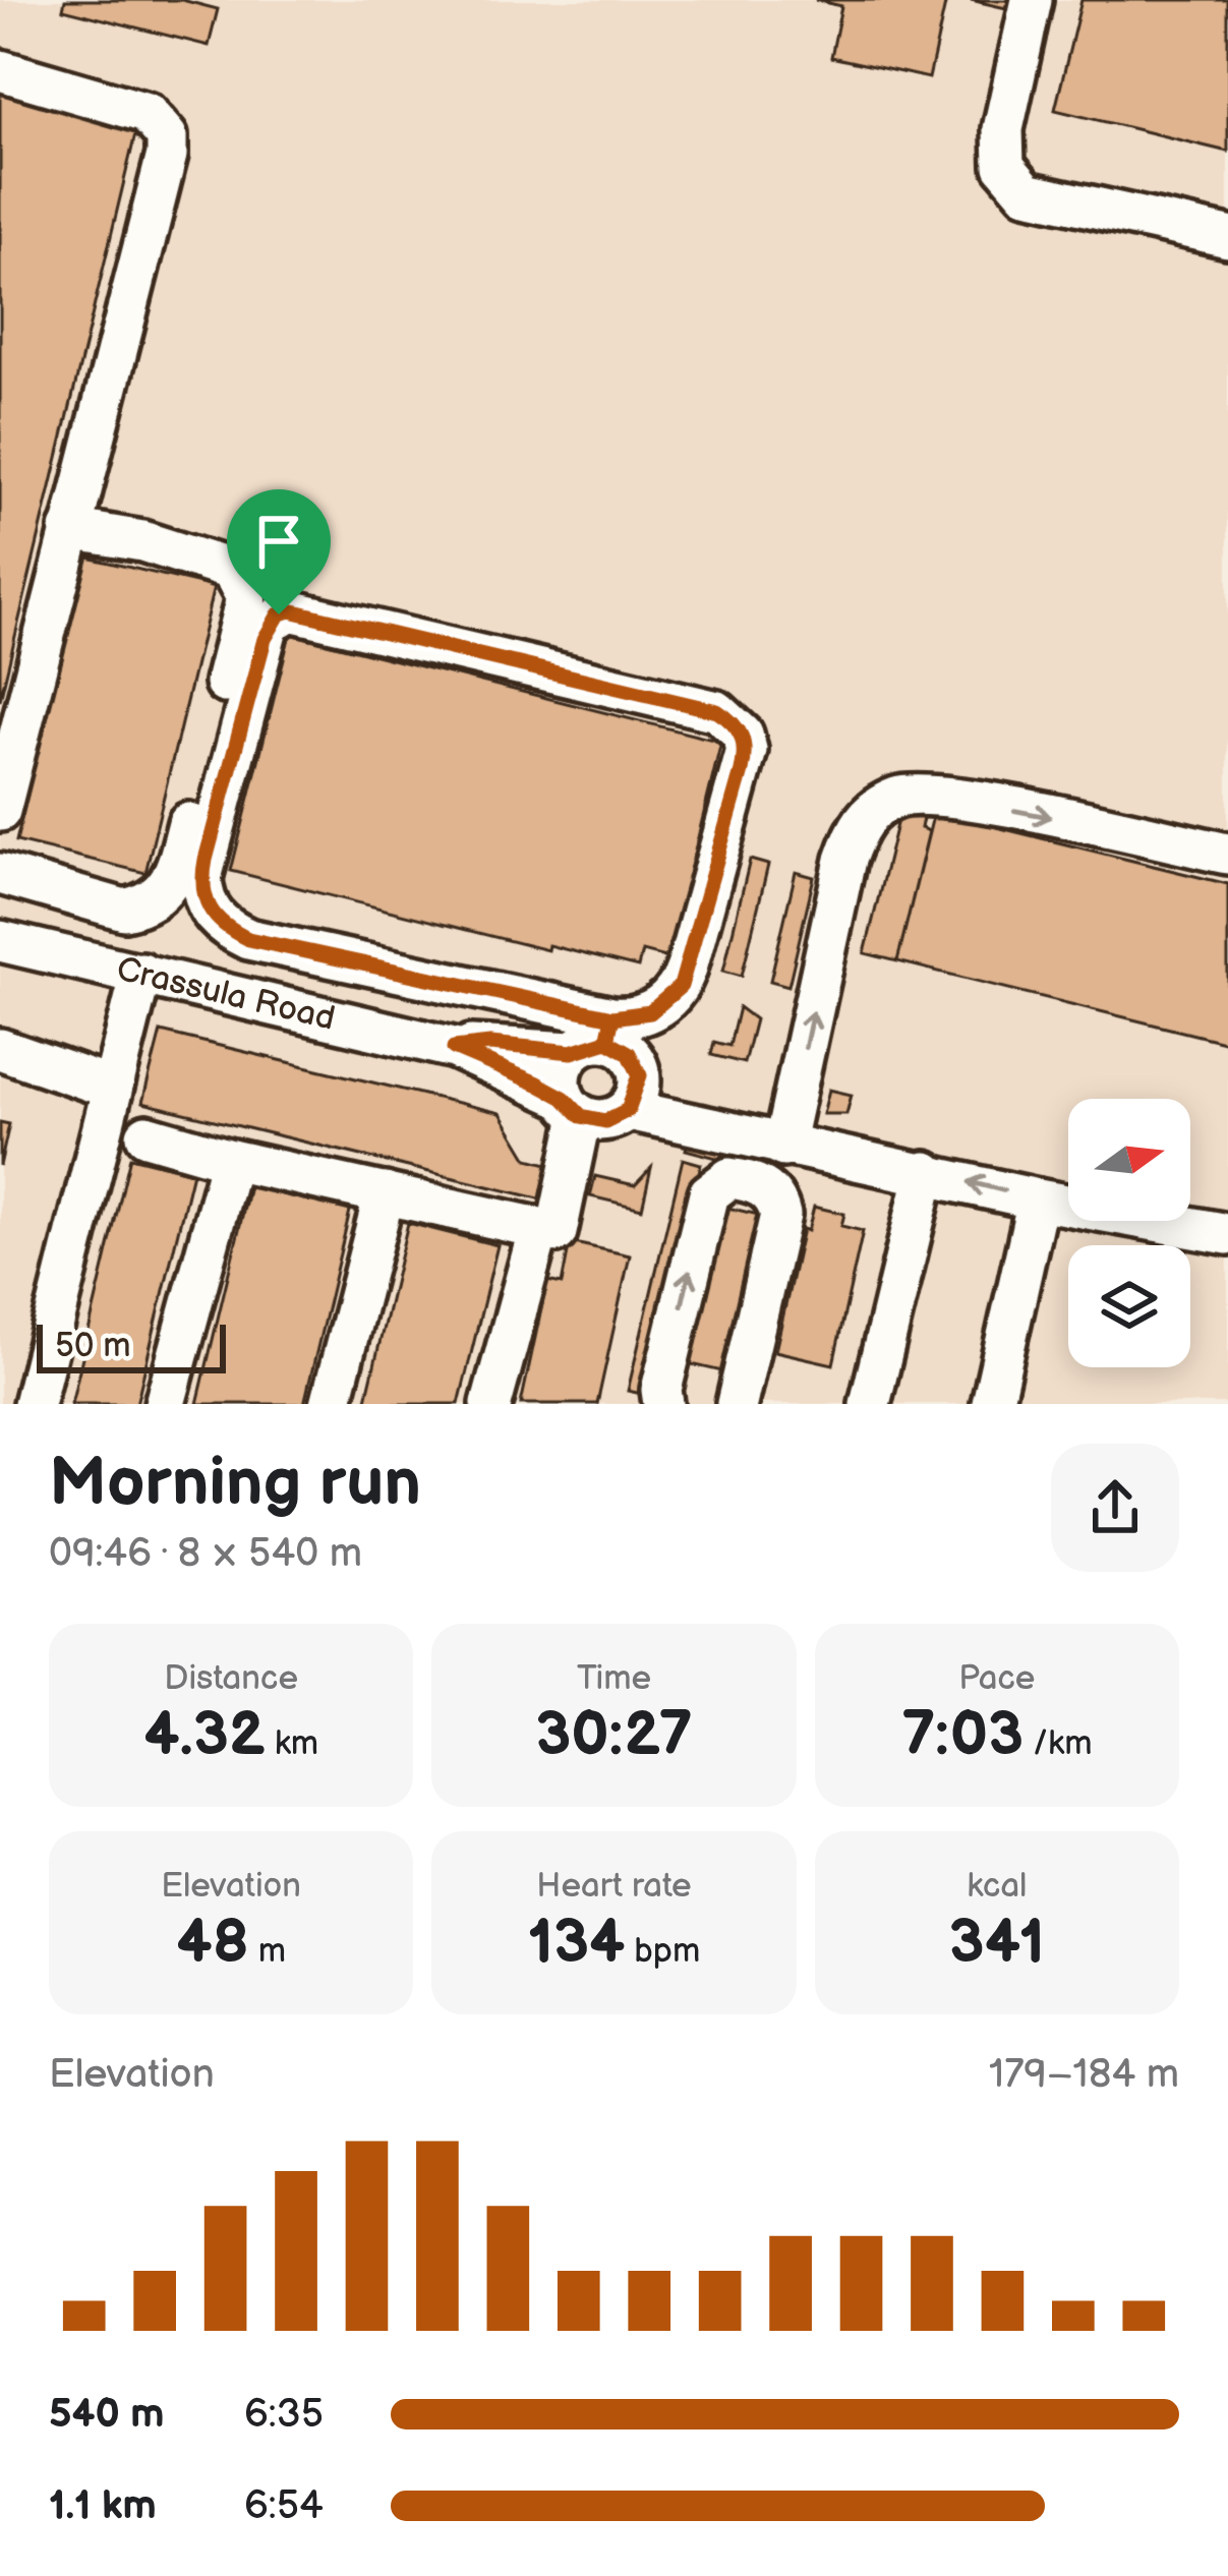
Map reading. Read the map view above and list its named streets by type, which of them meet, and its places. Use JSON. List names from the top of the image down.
{
  "streets": {
    "lane": ["Crassula Road"]
  },
  "scale_bar": "50 m",
  "north": "right",
  "page": {
    "scale": "50 m",
    "heading": ["Morning run", "09:46 · 8 × 540 m"],
    "stats": [
      ["Distance", "4.32 km"],
      ["Time", "30:27"],
      ["Pace", "7:03 /km"],
      ["Elevation", "48 m"],
      ["Heart rate", "134 bpm"],
      ["kcal", "341"]
    ],
    "chart": ["Elevation", "179–184 m"],
    "list": [
      {
        "name": "540 m",
        "note": "6:35"
      },
      {
        "name": "1.1 km",
        "note": "6:54"
      }
    ]
  }
}
